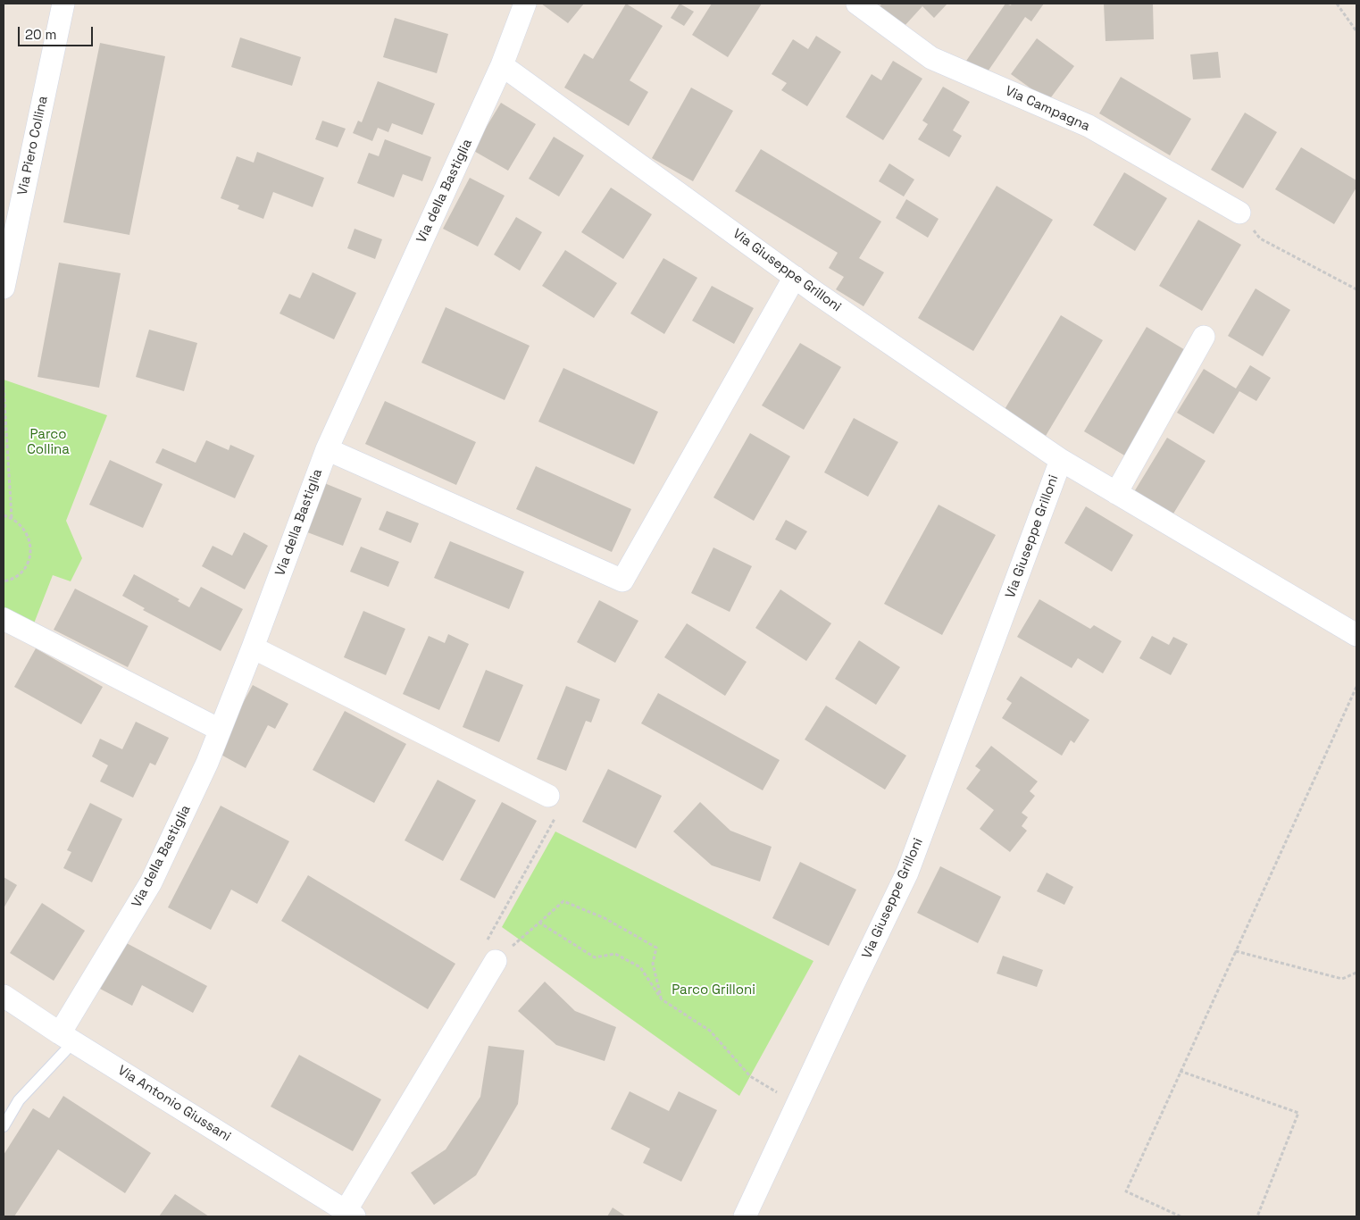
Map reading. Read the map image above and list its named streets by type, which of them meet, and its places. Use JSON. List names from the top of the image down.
{
  "streets": {
    "street": [
      "Via Campagna",
      "Via Piero Collina",
      "Via della Bastiglia",
      "Via Giuseppe Grilloni",
      "Via Antonio Giussani"
    ]
  },
  "crossings": [
    ["Via della Bastiglia", "Via Giuseppe Grilloni"],
    ["Via della Bastiglia", "Via Antonio Giussani"]
  ],
  "parks": ["Parco Collina", "Parco Grilloni"],
  "scale_bar": "20 m"
}
